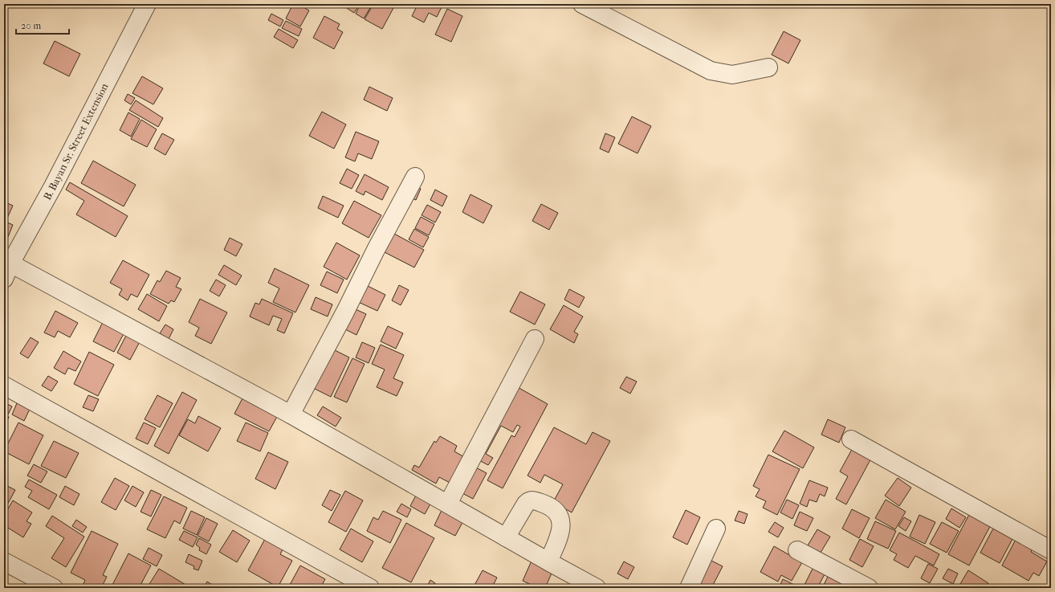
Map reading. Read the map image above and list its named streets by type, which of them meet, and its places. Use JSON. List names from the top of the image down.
{
  "streets": {
    "street": ["B. Bayan Sr. Street Extension"]
  },
  "scale_bar": "20 m"
}
